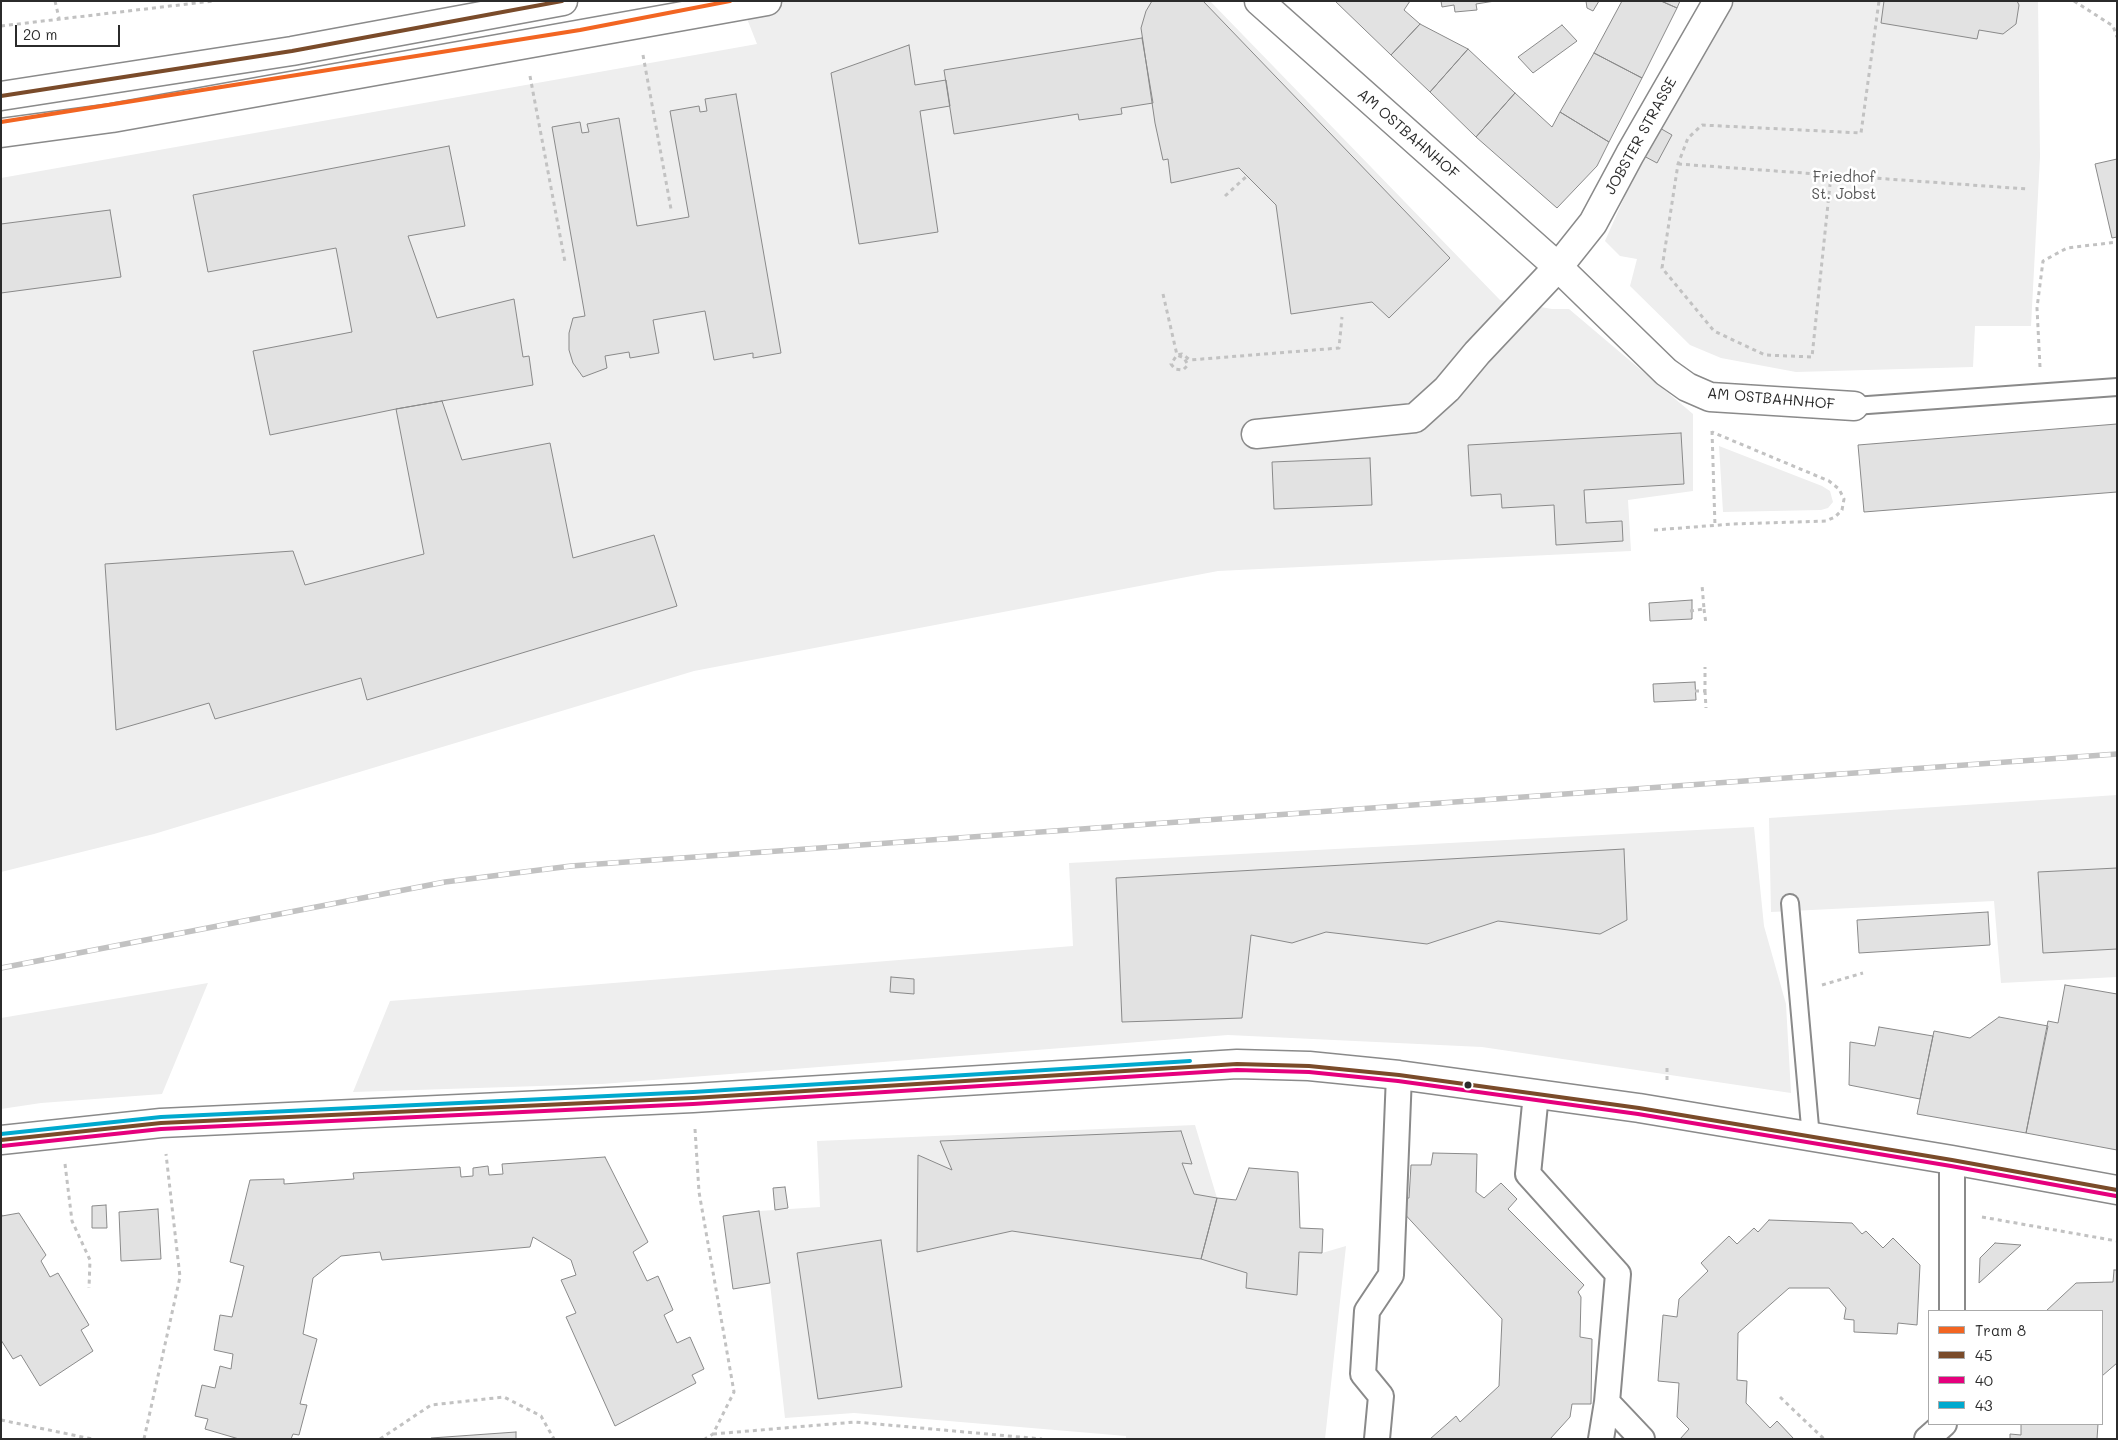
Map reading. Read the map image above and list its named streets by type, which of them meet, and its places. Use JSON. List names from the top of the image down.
{
  "streets": {
    "street": ["AM OSTBAHNHOF", "JOBSTER STRASSE"]
  },
  "crossings": [
    ["AM OSTBAHNHOF", "JOBSTER STRASSE"]
  ],
  "parks": ["Friedhof St. Jobst"],
  "lines": [
    "tram line 8",
    "transit line 45",
    "transit line 43",
    "transit line 40"
  ],
  "legend": [
    "Tram 8",
    "45",
    "40",
    "43"
  ],
  "scale_bar": "20 m"
}
